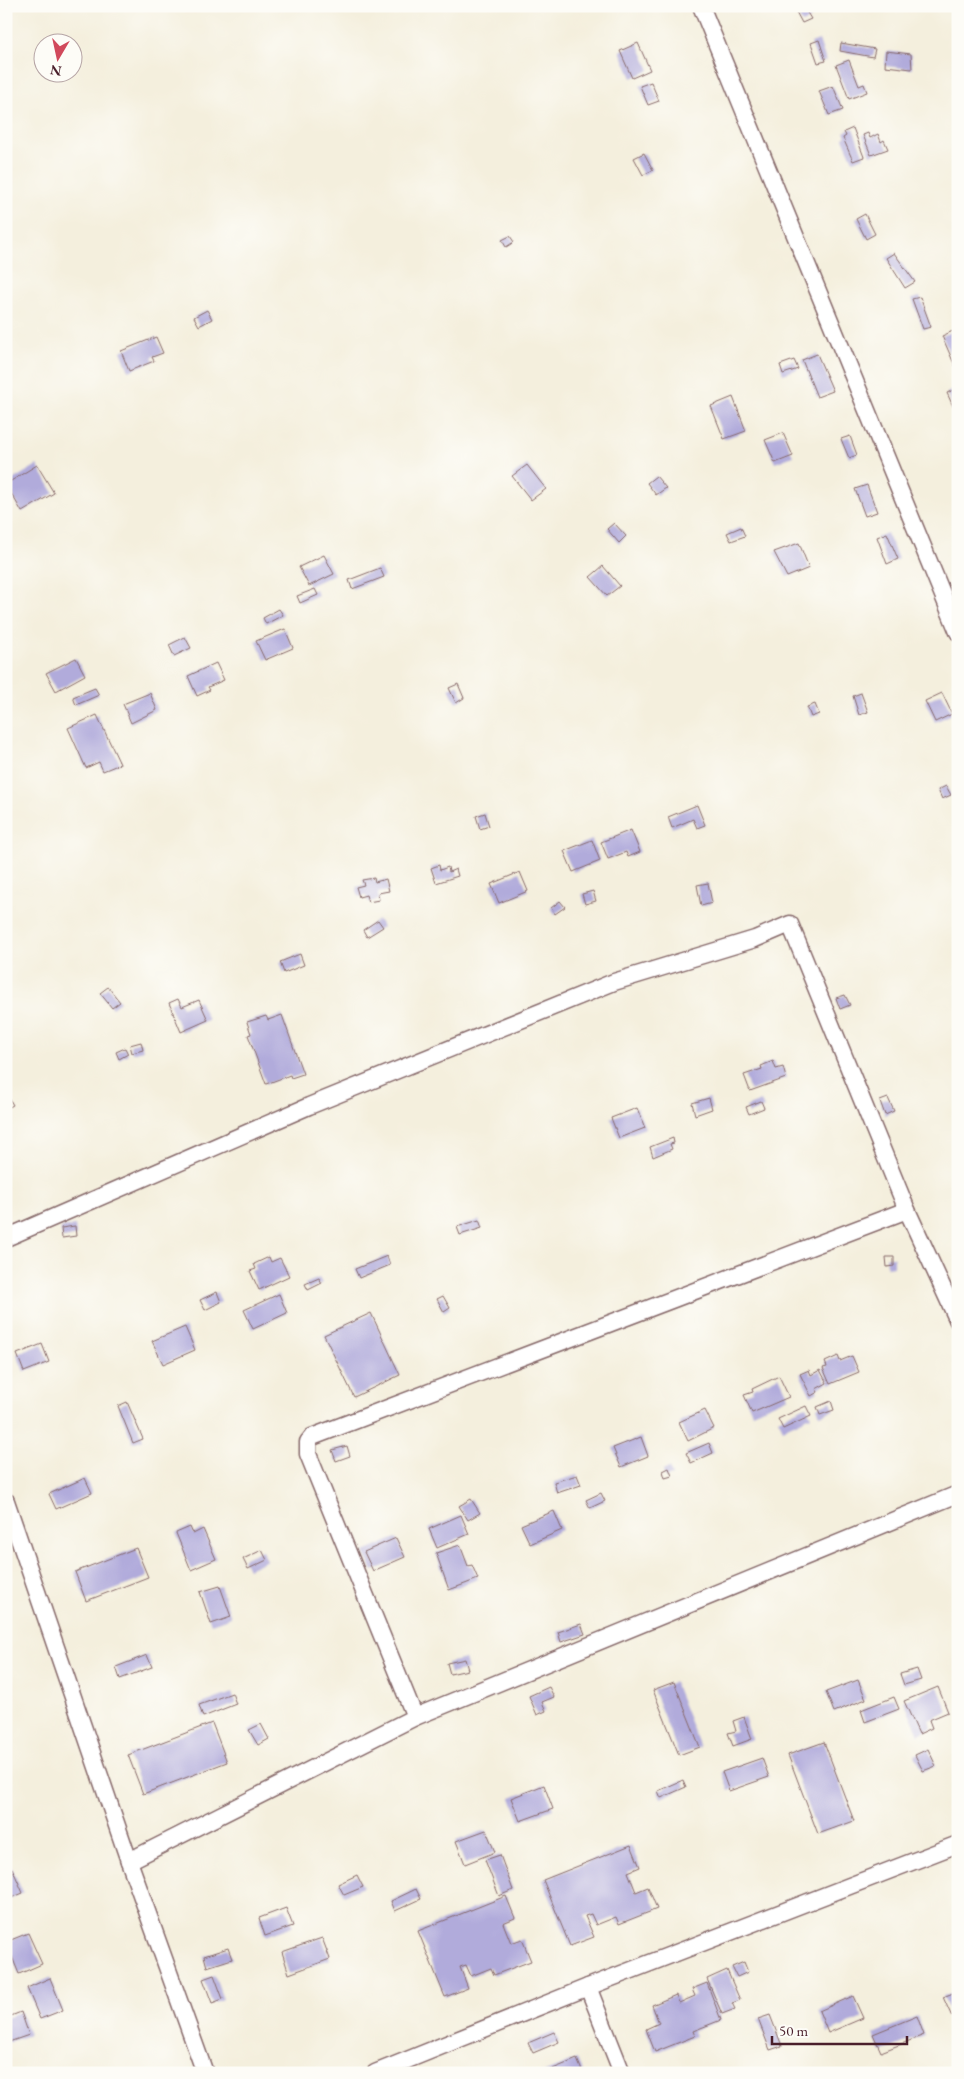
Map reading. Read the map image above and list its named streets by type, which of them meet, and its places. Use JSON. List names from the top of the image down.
{
  "scale_bar": "50 m",
  "north": "bottom"
}
